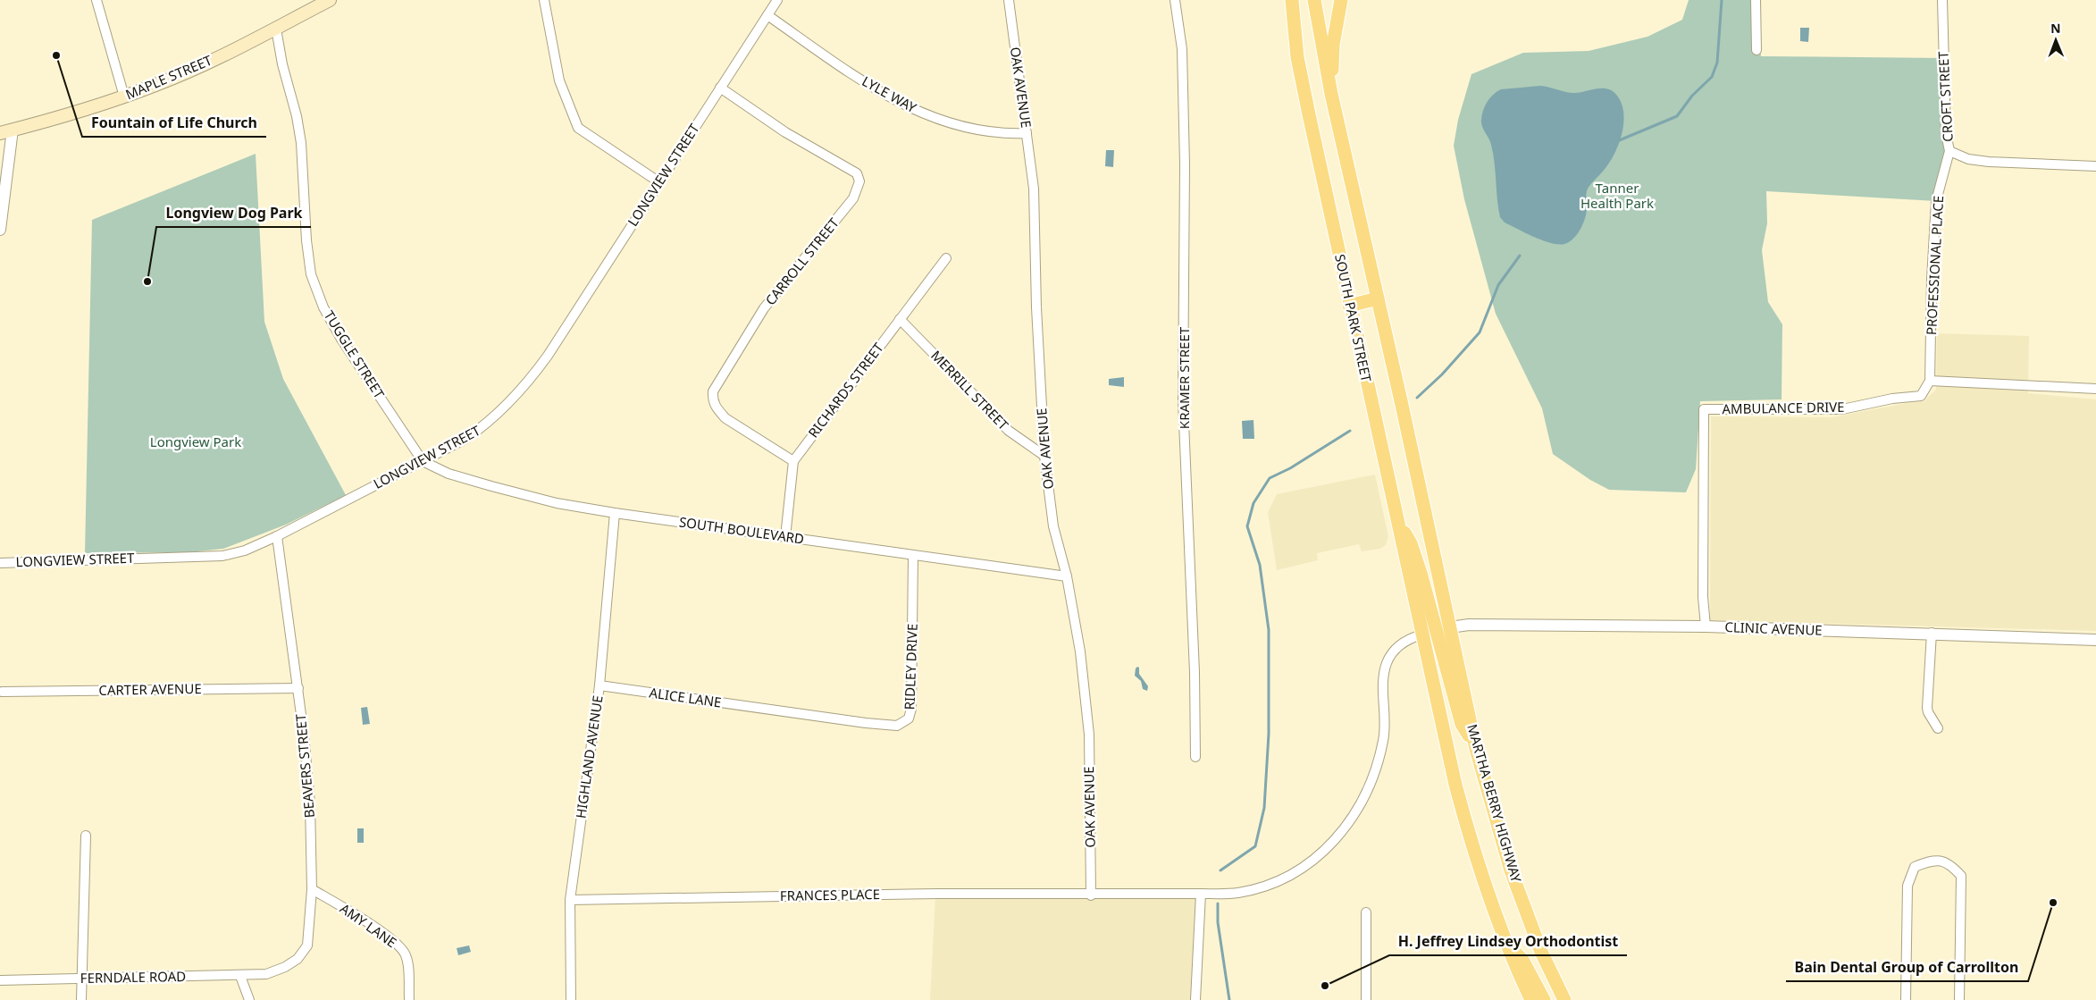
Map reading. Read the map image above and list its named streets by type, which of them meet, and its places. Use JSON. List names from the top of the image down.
{
  "streets": {
    "main road": ["MAPLE STREET", "SOUTH PARK STREET", "MARTHA BERRY HIGHWAY"],
    "street": [
      "OAK AVENUE",
      "LYLE WAY",
      "CROFT STREET",
      "LONGVIEW STREET",
      "CARROLL STREET",
      "PROFESSIONAL PLACE",
      "TUGGLE STREET",
      "KRAMER STREET",
      "RICHARDS STREET",
      "MERRILL STREET",
      "AMBULANCE DRIVE",
      "SOUTH BOULEVARD",
      "CLINIC AVENUE",
      "RIDLEY DRIVE",
      "CARTER AVENUE",
      "ALICE LANE",
      "HIGHLAND AVENUE",
      "BEAVERS STREET",
      "FRANCES PLACE",
      "AMY LANE",
      "FERNDALE ROAD"
    ]
  },
  "crossings": [
    ["MAPLE STREET", "TUGGLE STREET"],
    ["OAK AVENUE", "LYLE WAY"],
    ["OAK AVENUE", "MERRILL STREET"],
    ["OAK AVENUE", "SOUTH BOULEVARD"],
    ["OAK AVENUE", "FRANCES PLACE"],
    ["LYLE WAY", "LONGVIEW STREET"],
    ["CROFT STREET", "PROFESSIONAL PLACE"],
    ["LONGVIEW STREET", "CARROLL STREET"],
    ["LONGVIEW STREET", "TUGGLE STREET"],
    ["LONGVIEW STREET", "SOUTH BOULEVARD"],
    ["LONGVIEW STREET", "BEAVERS STREET"],
    ["CARROLL STREET", "RICHARDS STREET"],
    ["PROFESSIONAL PLACE", "AMBULANCE DRIVE"],
    ["SOUTH PARK STREET", "MARTHA BERRY HIGHWAY"],
    ["SOUTH PARK STREET", "FRANCES PLACE"],
    ["TUGGLE STREET", "SOUTH BOULEVARD"],
    ["RICHARDS STREET", "MERRILL STREET"],
    ["AMBULANCE DRIVE", "CLINIC AVENUE"],
    ["SOUTH BOULEVARD", "RIDLEY DRIVE"],
    ["SOUTH BOULEVARD", "HIGHLAND AVENUE"],
    ["CLINIC AVENUE", "MARTHA BERRY HIGHWAY"],
    ["RIDLEY DRIVE", "ALICE LANE"],
    ["CARTER AVENUE", "BEAVERS STREET"],
    ["ALICE LANE", "HIGHLAND AVENUE"],
    ["HIGHLAND AVENUE", "FRANCES PLACE"],
    ["BEAVERS STREET", "AMY LANE"],
    ["BEAVERS STREET", "FERNDALE ROAD"],
    ["MARTHA BERRY HIGHWAY", "FRANCES PLACE"]
  ],
  "parks": ["Tanner Health Park", "Longview Park"],
  "places": [
    "Fountain of Life Church",
    "Longview Dog Park",
    "Bain Dental Group of Carrollton",
    "H. Jeffrey Lindsey Orthodontist"
  ],
  "north": "top"
}
